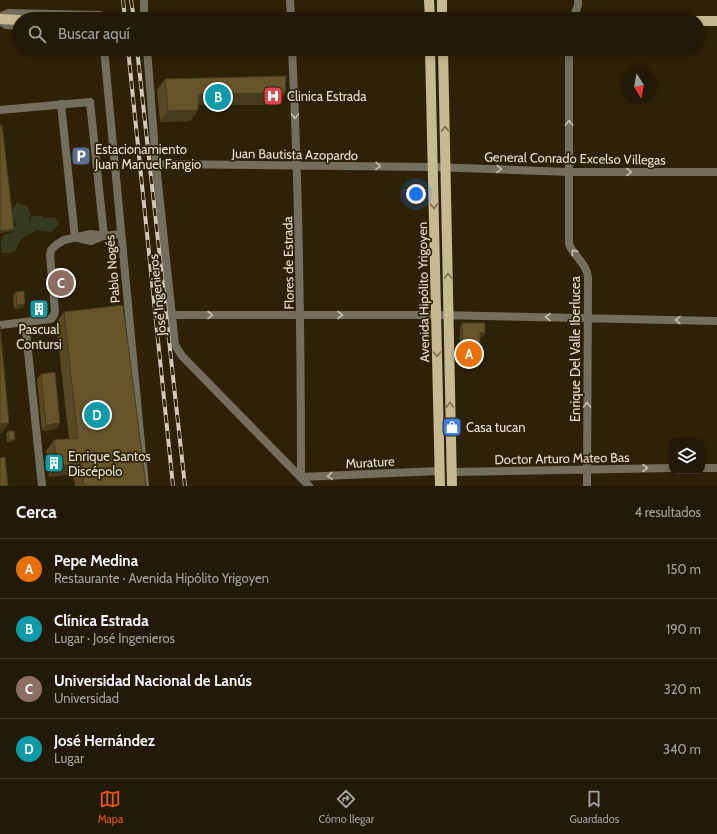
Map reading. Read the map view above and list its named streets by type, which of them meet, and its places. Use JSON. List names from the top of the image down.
{
  "streets": {
    "main road": ["Avenida Hipólito Yrigoyen"],
    "street": [
      "Juan Bautista Azopardo",
      "General Conrado Excelso Villegas",
      "Flores de Estrada",
      "Pablo Nogés",
      "José Ingenieros",
      "Enrique Del Valle Iberlucea",
      "Doctor Arturo Mateo Bas",
      "Murature"
    ]
  },
  "crossings": [
    ["Juan Bautista Azopardo", "General Conrado Excelso Villegas"],
    ["Juan Bautista Azopardo", "Flores de Estrada"],
    ["Juan Bautista Azopardo", "Avenida Hipólito Yrigoyen"],
    ["Juan Bautista Azopardo", "José Ingenieros"],
    ["General Conrado Excelso Villegas", "Avenida Hipólito Yrigoyen"],
    ["General Conrado Excelso Villegas", "Enrique Del Valle Iberlucea"],
    ["Flores de Estrada", "José Ingenieros"],
    ["Flores de Estrada", "Murature"],
    ["Avenida Hipólito Yrigoyen", "Doctor Arturo Mateo Bas"],
    ["Avenida Hipólito Yrigoyen", "Murature"],
    ["José Ingenieros", "Murature"],
    ["Enrique Del Valle Iberlucea", "Doctor Arturo Mateo Bas"]
  ],
  "one_way": [
    "Juan Bautista Azopardo",
    "General Conrado Excelso Villegas",
    "Enrique Del Valle Iberlucea",
    "Doctor Arturo Mateo Bas",
    "Murature"
  ],
  "places": {
    "hospital": ["Clinica Estrada"],
    "parking": ["Estacionamiento Juan Manuel Fangio"],
    "building": ["Pascual Contursi", "Enrique Santos Discépolo"],
    "shop": ["Casa tucan"]
  },
  "north": "bottom",
  "page": {
    "search": "Buscar aquí",
    "pins": [
      "B",
      "C",
      "A",
      "D"
    ],
    "heading": ["Cerca", "4 resultados"],
    "list": [
      {
        "mark": "A",
        "name": "Pepe Medina",
        "note": "Restaurante · Avenida Hipólito Yrigoyen",
        "value": "150 m"
      },
      {
        "mark": "B",
        "name": "Clínica Estrada",
        "note": "Lugar · José Ingenieros",
        "value": "190 m"
      },
      {
        "mark": "C",
        "name": "Universidad Nacional de Lanús",
        "note": "Universidad",
        "value": "320 m"
      },
      {
        "mark": "D",
        "name": "José Hernández",
        "note": "Lugar",
        "value": "340 m"
      }
    ],
    "nav": ["Mapa", "Cómo llegar", "Guardados"]
  }
}
